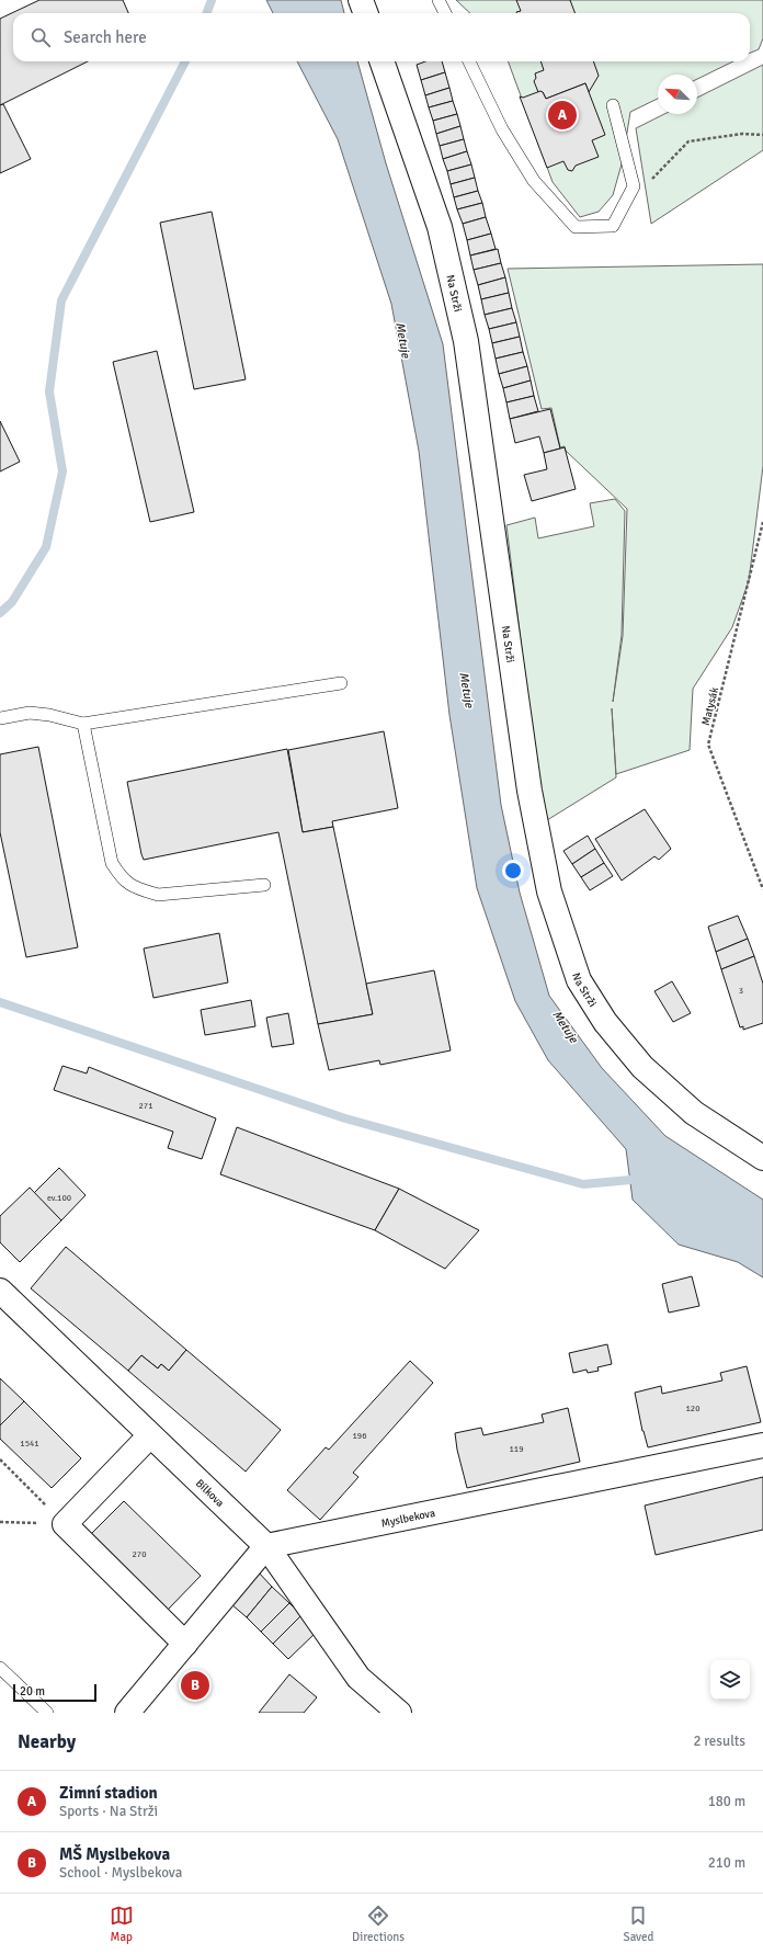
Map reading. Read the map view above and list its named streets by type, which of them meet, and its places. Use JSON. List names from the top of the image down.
{
  "streets": {
    "street": ["Na Strži", "Bílkova", "Myslbekova"],
    "path": ["Matysák"]
  },
  "crossings": [
    ["Bílkova", "Myslbekova"]
  ],
  "water": ["Metuje"],
  "house_numbers": [
    "3",
    "271",
    "ev.100",
    "120",
    "196",
    "1541",
    "119",
    "270"
  ],
  "scale_bar": "20 m",
  "north": "top left",
  "page": {
    "search": "Search here",
    "pins": ["A", "B"],
    "scale": "20 m",
    "heading": ["Nearby", "2 results"],
    "list": [
      {
        "mark": "A",
        "name": "Zimní stadion",
        "note": "Sports · Na Strži",
        "value": "180 m"
      },
      {
        "mark": "B",
        "name": "MŠ Myslbekova",
        "note": "School · Myslbekova",
        "value": "210 m"
      }
    ],
    "nav": ["Map", "Directions", "Saved"]
  }
}
